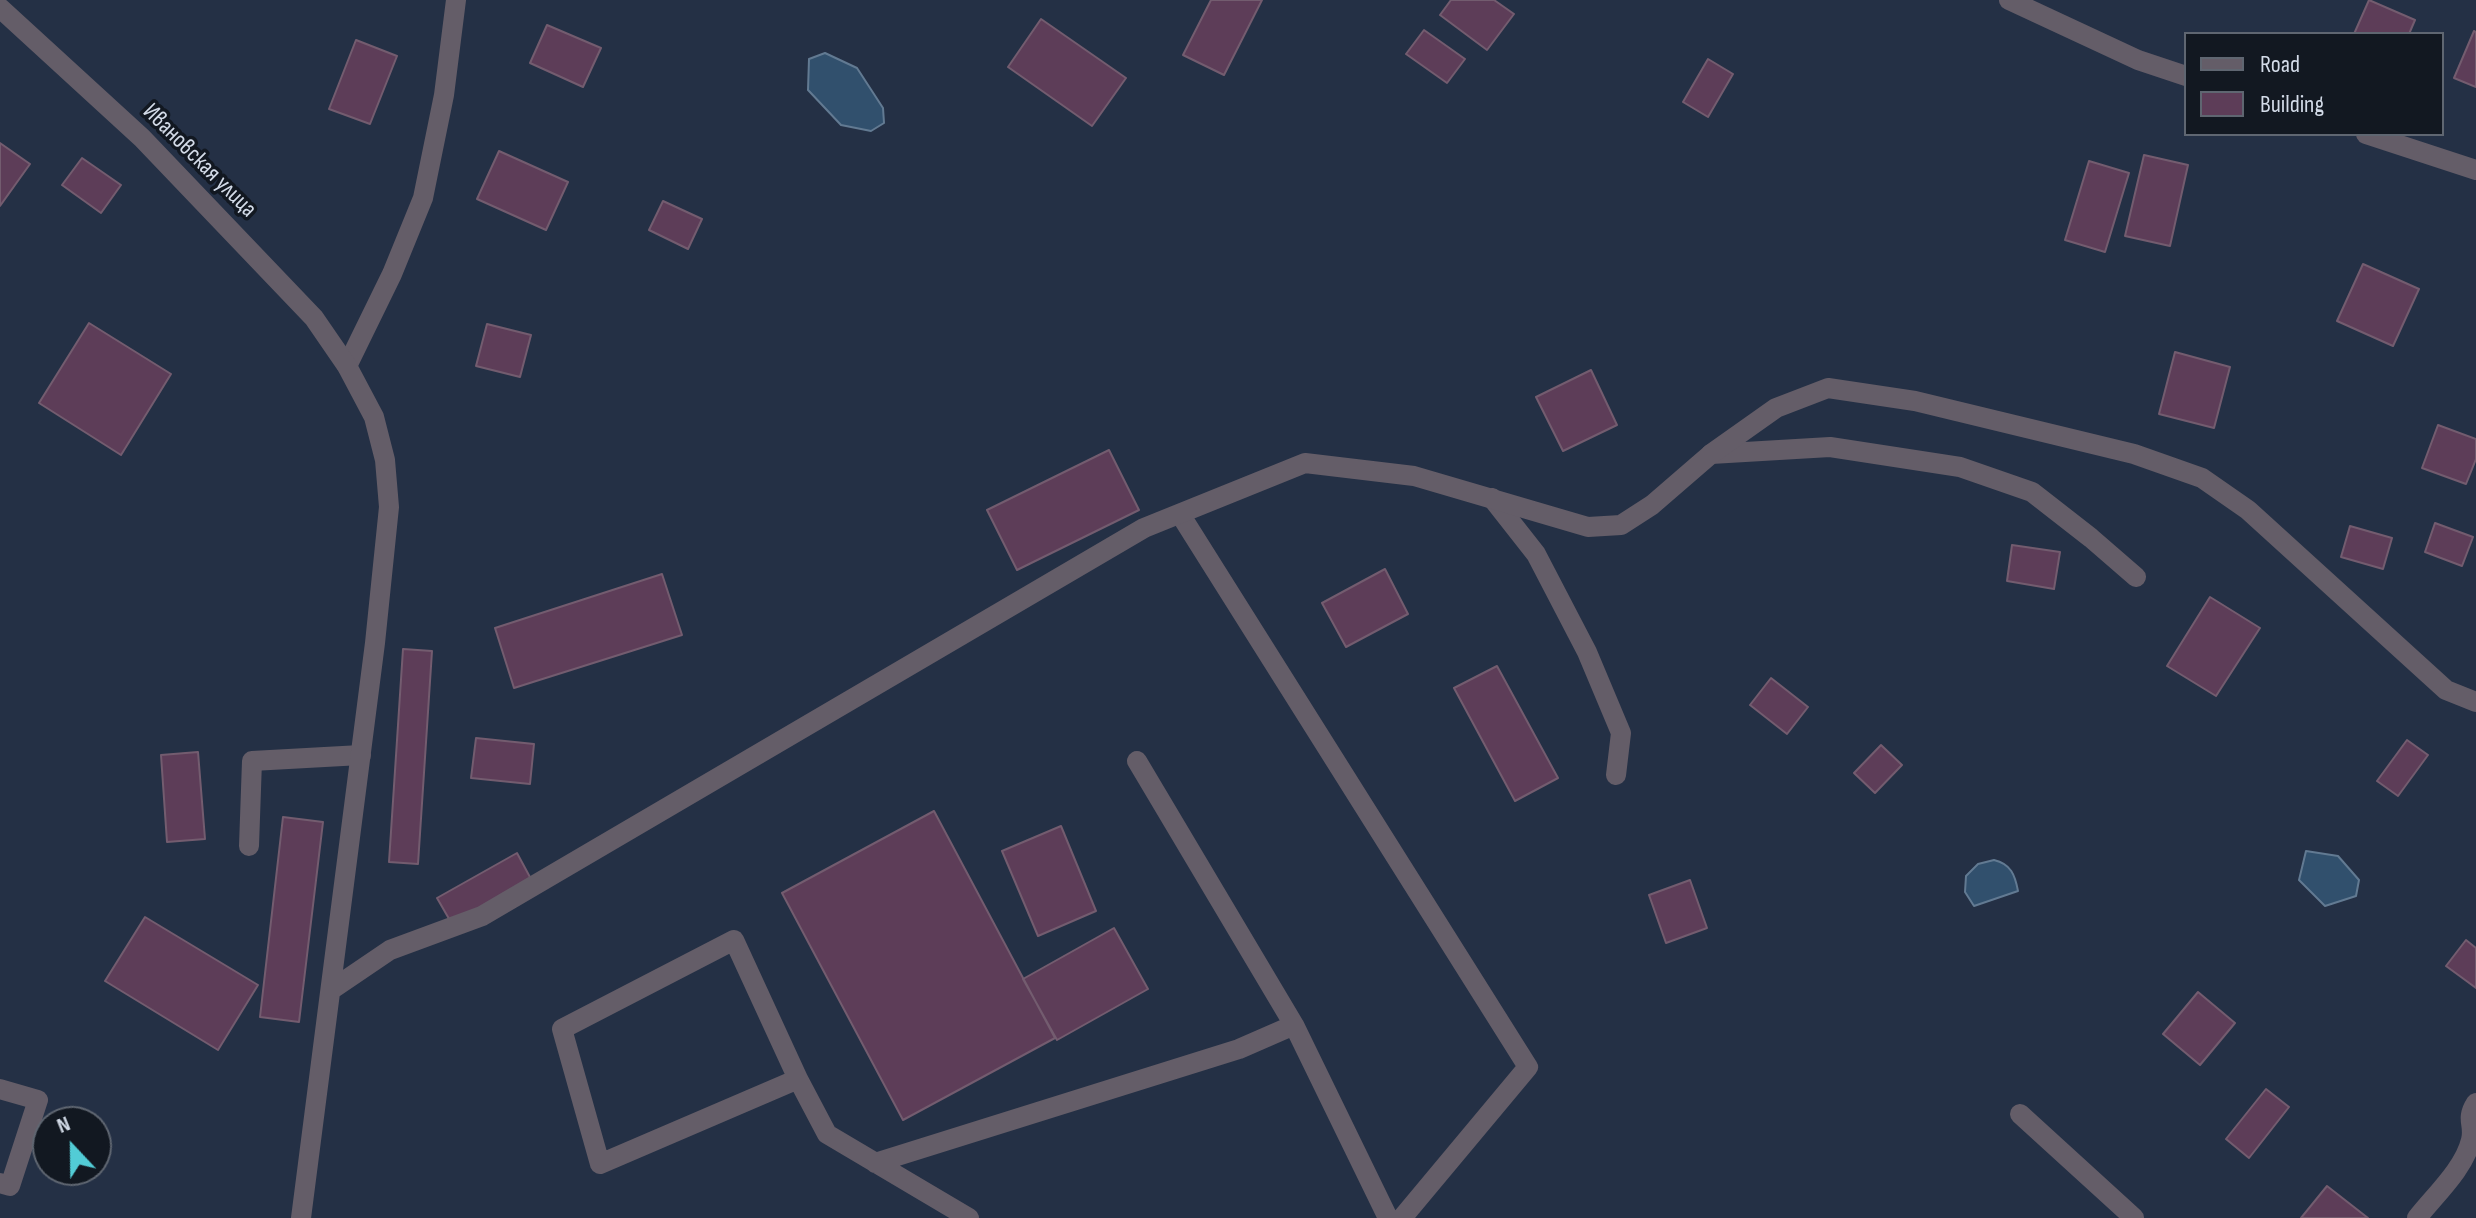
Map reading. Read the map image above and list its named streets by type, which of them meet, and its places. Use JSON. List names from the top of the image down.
{
  "streets": {
    "street": ["Ивановская улица"]
  },
  "legend": ["Road", "Building"],
  "north": "top"
}
